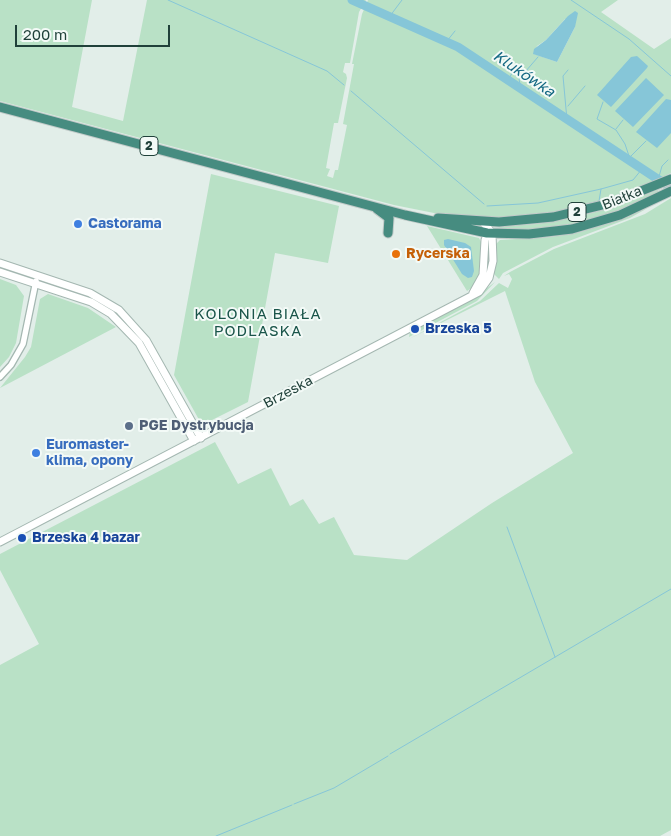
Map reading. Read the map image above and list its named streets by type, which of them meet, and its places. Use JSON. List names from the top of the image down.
{
  "streets": {
    "highway": ["2", "Białka"],
    "street": ["Brzeska"]
  },
  "crossings": [
    ["2", "Białka"],
    ["2", "Brzeska"],
    ["Białka", "Brzeska"]
  ],
  "districts": ["KOLONIA BIAŁA PODLASKA"],
  "water": ["Klukówka"],
  "places": [
    "Castorama",
    "Rycerska",
    "Brzeska 5",
    "PGE Dystrybucja",
    "Euromaster- klima, opony",
    "Brzeska 4 bazar"
  ],
  "scale_bar": "200 m"
}
